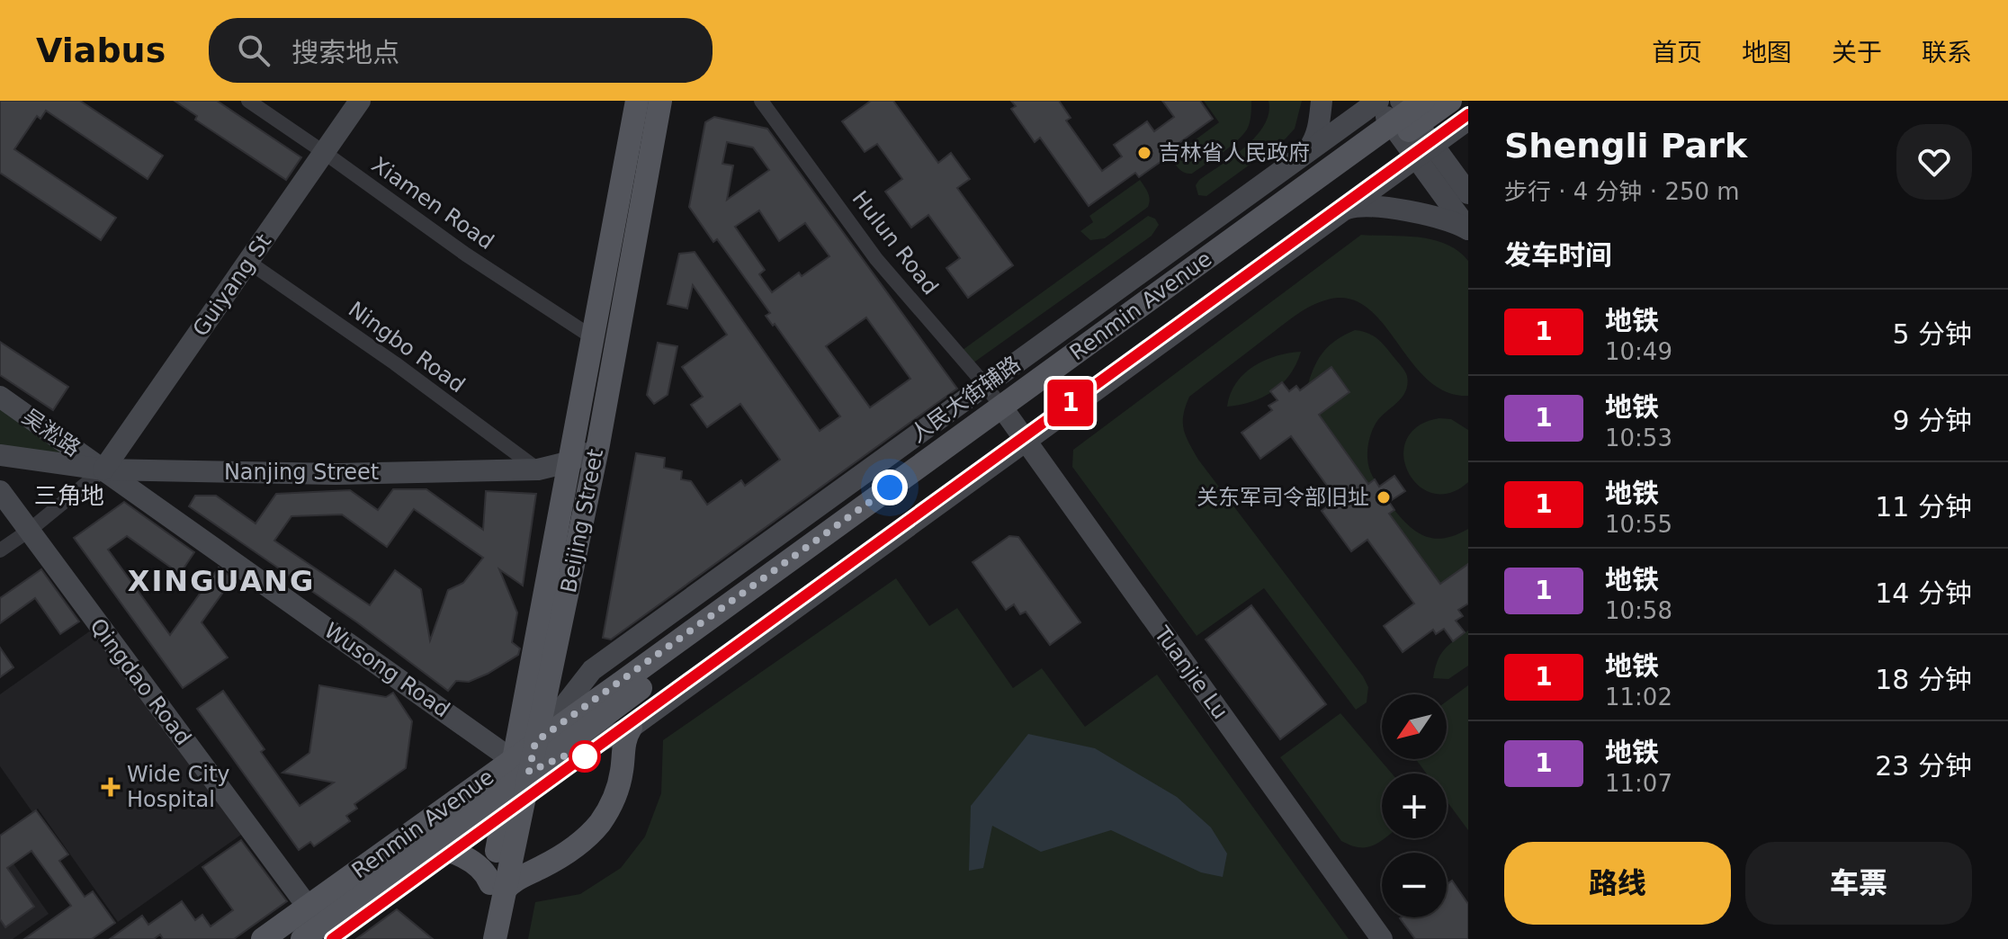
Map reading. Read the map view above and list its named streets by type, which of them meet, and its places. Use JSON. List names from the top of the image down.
{
  "streets": {
    "main road": [
      "Guiyang St",
      "Renmin Avenue",
      "人民大街辅路",
      "吴淞路",
      "Nanjing Street",
      "Beijing Street",
      "Wusong Road",
      "Tuanjie Lu",
      "Qingdao Road"
    ],
    "street": ["Xiamen Road", "Hulun Road", "Ningbo Road"]
  },
  "crossings": [
    ["Xiamen Road", "Guiyang St"],
    ["Xiamen Road", "Beijing Street"],
    ["Hulun Road", "Renmin Avenue"],
    ["Hulun Road", "人民大街辅路"],
    ["Hulun Road", "Tuanjie Lu"],
    ["Guiyang St", "Ningbo Road"],
    ["Guiyang St", "吴淞路"],
    ["Guiyang St", "Nanjing Street"],
    ["Guiyang St", "Wusong Road"],
    ["Renmin Avenue", "人民大街辅路"],
    ["Renmin Avenue", "Beijing Street"],
    ["Renmin Avenue", "Wusong Road"],
    ["Renmin Avenue", "Tuanjie Lu"],
    ["Renmin Avenue", "Qingdao Road"],
    ["Ningbo Road", "Nanjing Street"],
    ["人民大街辅路", "Beijing Street"],
    ["吴淞路", "Nanjing Street"],
    ["吴淞路", "Wusong Road"],
    ["Nanjing Street", "Beijing Street"],
    ["Nanjing Street", "Wusong Road"],
    ["Beijing Street", "Wusong Road"]
  ],
  "districts": ["三角地", "XINGUANG"],
  "places": {
    "other": ["吉林省人民政府", "关东军司令部旧址"],
    "health": ["Wide City Hospital"]
  },
  "lines": ["metro line 1"],
  "north": "bottom left",
  "page": {
    "header": "Viabus",
    "search": "搜索地点",
    "nav": [
      "首页",
      "地图",
      "关于",
      "联系"
    ],
    "on_map": "1",
    "heading": [
      ["Shengli Park", "步行 · 4 分钟 · 250 m"],
      "发车时间"
    ],
    "list": [
      {
        "mark": "1",
        "name": "地铁",
        "note": "10:49",
        "value": "5 分钟"
      },
      {
        "mark": "1",
        "name": "地铁",
        "note": "10:53",
        "value": "9 分钟"
      },
      {
        "mark": "1",
        "name": "地铁",
        "note": "10:55",
        "value": "11 分钟"
      },
      {
        "mark": "1",
        "name": "地铁",
        "note": "10:58",
        "value": "14 分钟"
      },
      {
        "mark": "1",
        "name": "地铁",
        "note": "11:02",
        "value": "18 分钟"
      },
      {
        "mark": "1",
        "name": "地铁",
        "note": "11:07",
        "value": "23 分钟"
      }
    ],
    "map_buttons": ["+", "−"],
    "buttons": ["路线", "车票"]
  }
}
